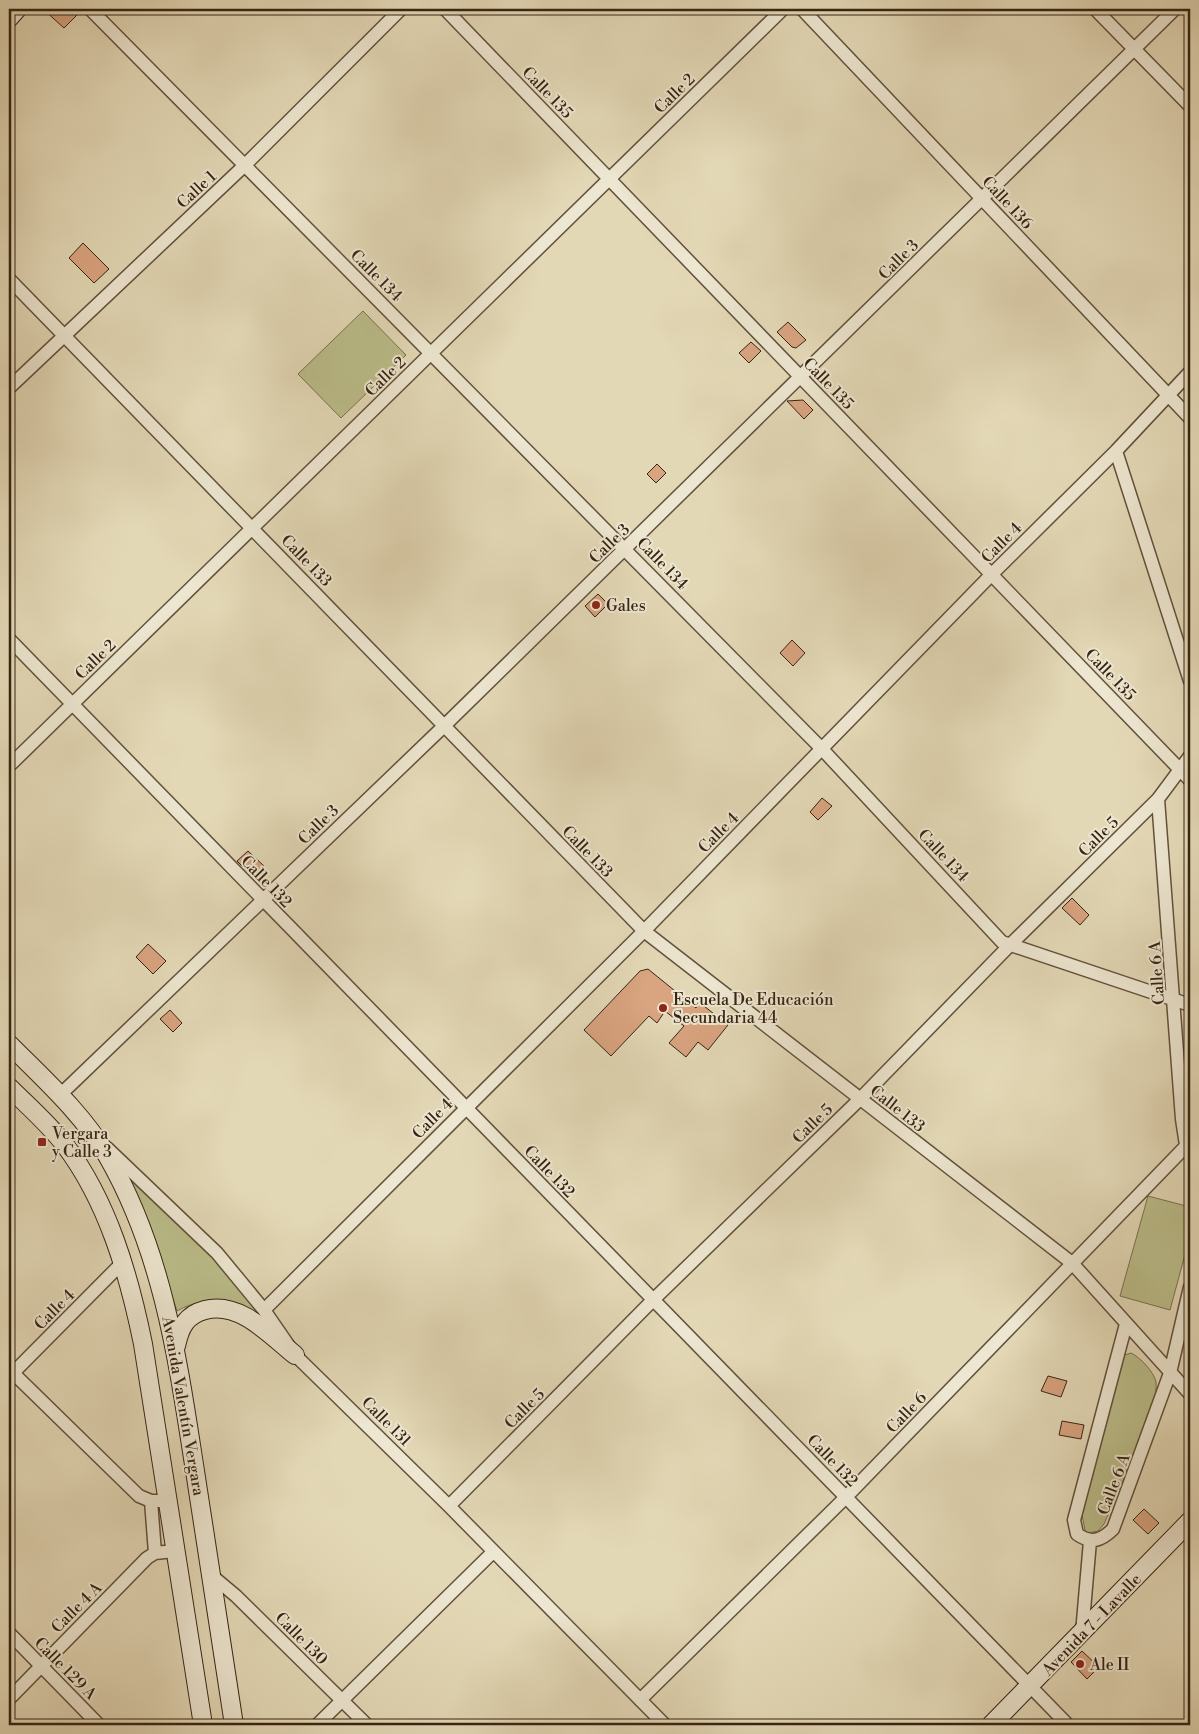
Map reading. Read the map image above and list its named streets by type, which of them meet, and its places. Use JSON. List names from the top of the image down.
{
  "streets": {
    "main road": ["Avenida Valentín Vergara", "Avenida 7 - Lavalle"],
    "street": [
      "Calle 135",
      "Calle 2",
      "Calle 1",
      "Calle 136",
      "Calle 3",
      "Calle 134",
      "Calle 4",
      "Calle 133",
      "Calle 5",
      "Calle 132",
      "Calle 6 A",
      "Calle 6",
      "Calle 131",
      "Calle 4 A",
      "Calle 130",
      "Calle 129 A"
    ]
  },
  "crossings": [
    ["Calle 135", "Calle 2"],
    ["Calle 135", "Calle 3"],
    ["Calle 135", "Calle 4"],
    ["Calle 135", "Calle 5"],
    ["Calle 2", "Calle 134"],
    ["Calle 2", "Calle 133"],
    ["Calle 2", "Calle 132"],
    ["Calle 1", "Calle 134"],
    ["Calle 1", "Calle 133"],
    ["Calle 136", "Calle 3"],
    ["Calle 136", "Calle 4"],
    ["Calle 3", "Calle 134"],
    ["Calle 3", "Calle 133"],
    ["Calle 3", "Calle 132"],
    ["Calle 3", "Avenida Valentín Vergara"],
    ["Calle 134", "Calle 4"],
    ["Calle 134", "Calle 5"],
    ["Calle 134", "Calle 6 A"],
    ["Calle 4", "Calle 133"],
    ["Calle 4", "Calle 132"],
    ["Calle 4", "Avenida Valentín Vergara"],
    ["Calle 4", "Calle 131"],
    ["Calle 133", "Calle 5"],
    ["Calle 133", "Calle 6 A"],
    ["Calle 133", "Calle 6"],
    ["Calle 5", "Calle 132"],
    ["Calle 5", "Calle 6 A"],
    ["Calle 5", "Calle 131"],
    ["Calle 132", "Calle 6"],
    ["Calle 132", "Avenida 7 - Lavalle"],
    ["Calle 6 A", "Calle 6"],
    ["Avenida Valentín Vergara", "Calle 131"],
    ["Avenida Valentín Vergara", "Calle 4 A"],
    ["Avenida Valentín Vergara", "Calle 130"],
    ["Calle 6", "Calle 131"],
    ["Calle 4 A", "Calle 129 A"]
  ],
  "places": {
    "other": ["Gales", "Escuela De Educación Secundaria 44", "Ale II"],
    "transit": ["Vergara y Calle 3"]
  }
}
